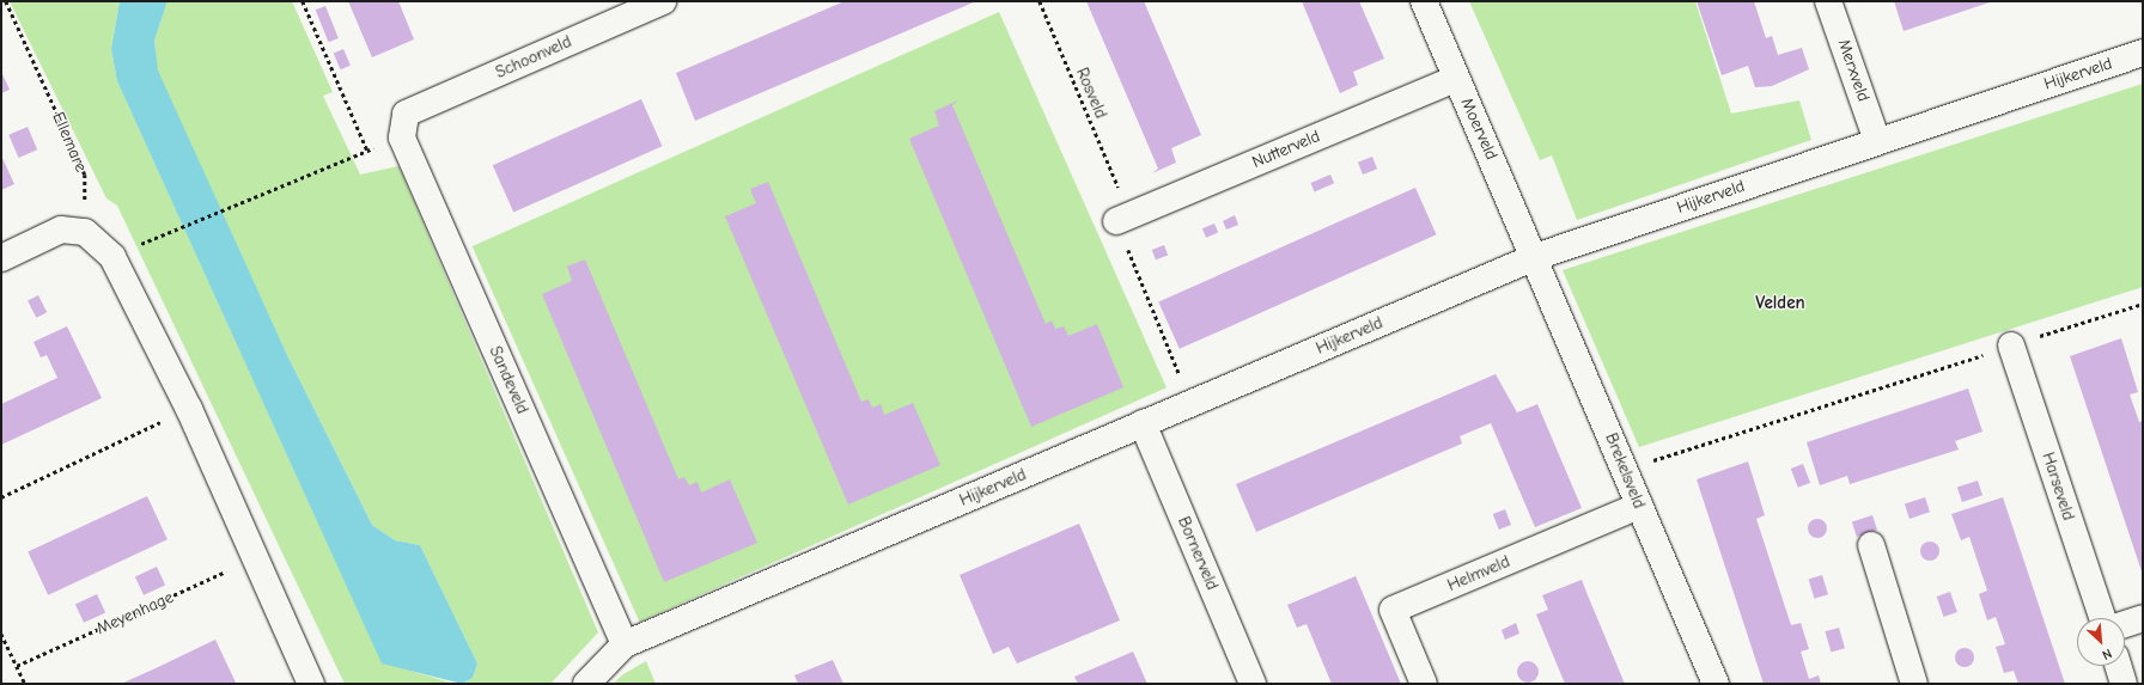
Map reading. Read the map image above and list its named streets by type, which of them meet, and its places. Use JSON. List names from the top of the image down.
{
  "streets": {
    "street": [
      "Schoonveld",
      "Merxveld",
      "Hijkerveld",
      "Moerveld",
      "Nutterveld",
      "Sandeveld",
      "Brekelsveld",
      "Harseveld",
      "Bornerveld",
      "Helmveld"
    ],
    "path": ["Rosveld", "Ellemare", "Meyenhage"]
  },
  "crossings": [
    ["Schoonveld", "Sandeveld"],
    ["Merxveld", "Hijkerveld"],
    ["Hijkerveld", "Moerveld"],
    ["Hijkerveld", "Sandeveld"],
    ["Hijkerveld", "Brekelsveld"],
    ["Hijkerveld", "Bornerveld"],
    ["Rosveld", "Nutterveld"],
    ["Moerveld", "Nutterveld"],
    ["Moerveld", "Brekelsveld"],
    ["Brekelsveld", "Helmveld"]
  ],
  "districts": ["Velden"],
  "north": "bottom right"
}
